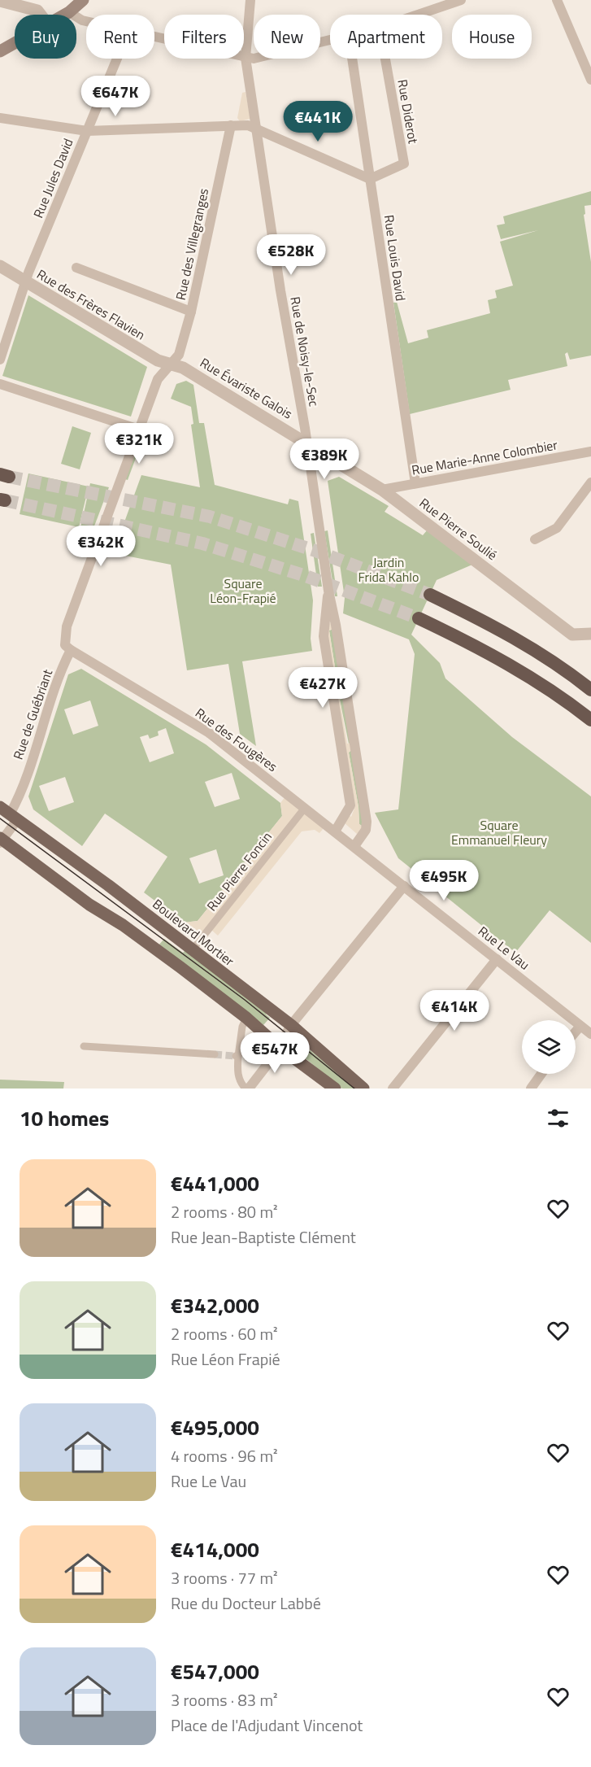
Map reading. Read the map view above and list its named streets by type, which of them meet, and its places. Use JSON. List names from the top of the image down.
{
  "streets": {
    "main road": ["Boulevard Mortier"],
    "street": [
      "Rue Diderot",
      "Rue Jules David",
      "Rue des Villegranges",
      "Rue Louis David",
      "Rue des Frères Flavien",
      "Rue de Noisy-le-Sec",
      "Rue Évariste Galois",
      "Rue Marie-Anne Colombier",
      "Rue Pierre Soulié",
      "Rue de Guébriant",
      "Rue des Fougères",
      "Rue Pierre Foncin",
      "Rue Le Vau"
    ]
  },
  "crossings": [
    ["Rue Diderot", "Rue Louis David"],
    ["Rue Jules David", "Rue des Frères Flavien"],
    ["Rue des Villegranges", "Rue des Frères Flavien"],
    ["Rue des Villegranges", "Rue Évariste Galois"],
    ["Rue des Villegranges", "Rue de Guébriant"],
    ["Rue des Villegranges", "Rue des Fougères"],
    ["Rue Louis David", "Rue Marie-Anne Colombier"],
    ["Rue des Frères Flavien", "Rue Évariste Galois"],
    ["Rue de Noisy-le-Sec", "Rue Évariste Galois"],
    ["Rue de Noisy-le-Sec", "Rue Pierre Soulié"],
    ["Rue de Noisy-le-Sec", "Rue des Fougères"],
    ["Rue de Noisy-le-Sec", "Rue Le Vau"],
    ["Rue Évariste Galois", "Rue Pierre Soulié"],
    ["Rue Marie-Anne Colombier", "Rue Pierre Soulié"],
    ["Rue de Guébriant", "Rue des Fougères"],
    ["Rue de Guébriant", "Boulevard Mortier"],
    ["Rue des Fougères", "Rue Pierre Foncin"],
    ["Rue des Fougères", "Rue Le Vau"],
    ["Rue Pierre Foncin", "Boulevard Mortier"]
  ],
  "parks": ["Jardin Frida Kahlo", "Square Léon-Frapié", "Square Emmanuel Fleury"],
  "page": {
    "chip": [
      "Buy",
      "Rent",
      "Filters",
      "New",
      "Apartment",
      "House"
    ],
    "price": [
      "€647K",
      "€441K",
      "€528K",
      "€321K",
      "€389K",
      "€342K",
      "€427K",
      "€495K",
      "€414K",
      "€547K"
    ],
    "heading": "10 homes",
    "list": [
      {
        "name": "€441,000",
        "note": "2 rooms · 80 m² · Rue Jean-Baptiste Clément"
      },
      {
        "name": "€342,000",
        "note": "2 rooms · 60 m² · Rue Léon Frapié"
      },
      {
        "name": "€495,000",
        "note": "4 rooms · 96 m² · Rue Le Vau"
      },
      {
        "name": "€414,000",
        "note": "3 rooms · 77 m² · Rue du Docteur Labbé"
      },
      {
        "name": "€547,000",
        "note": "3 rooms · 83 m² · Place de l'Adjudant Vincenot"
      }
    ]
  }
}
